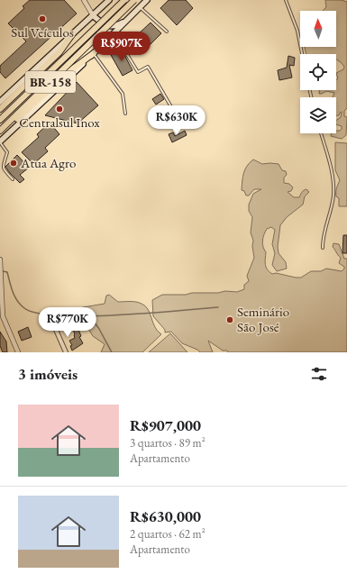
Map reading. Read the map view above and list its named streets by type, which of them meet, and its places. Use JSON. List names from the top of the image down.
{
  "streets": {
    "highway": ["BR-158"]
  },
  "places": [
    "Sul Veículos",
    "Centralsul Inox",
    "Atua Agro",
    "Seminário São José"
  ],
  "north": "top",
  "page": {
    "price": ["R$907K", "R$630K", "R$770K"],
    "heading": "3 imóveis",
    "list": [
      {
        "name": "R$907,000",
        "note": "3 quartos · 89 m² · Apartamento"
      },
      {
        "name": "R$630,000",
        "note": "2 quartos · 62 m² · Apartamento"
      }
    ]
  }
}
